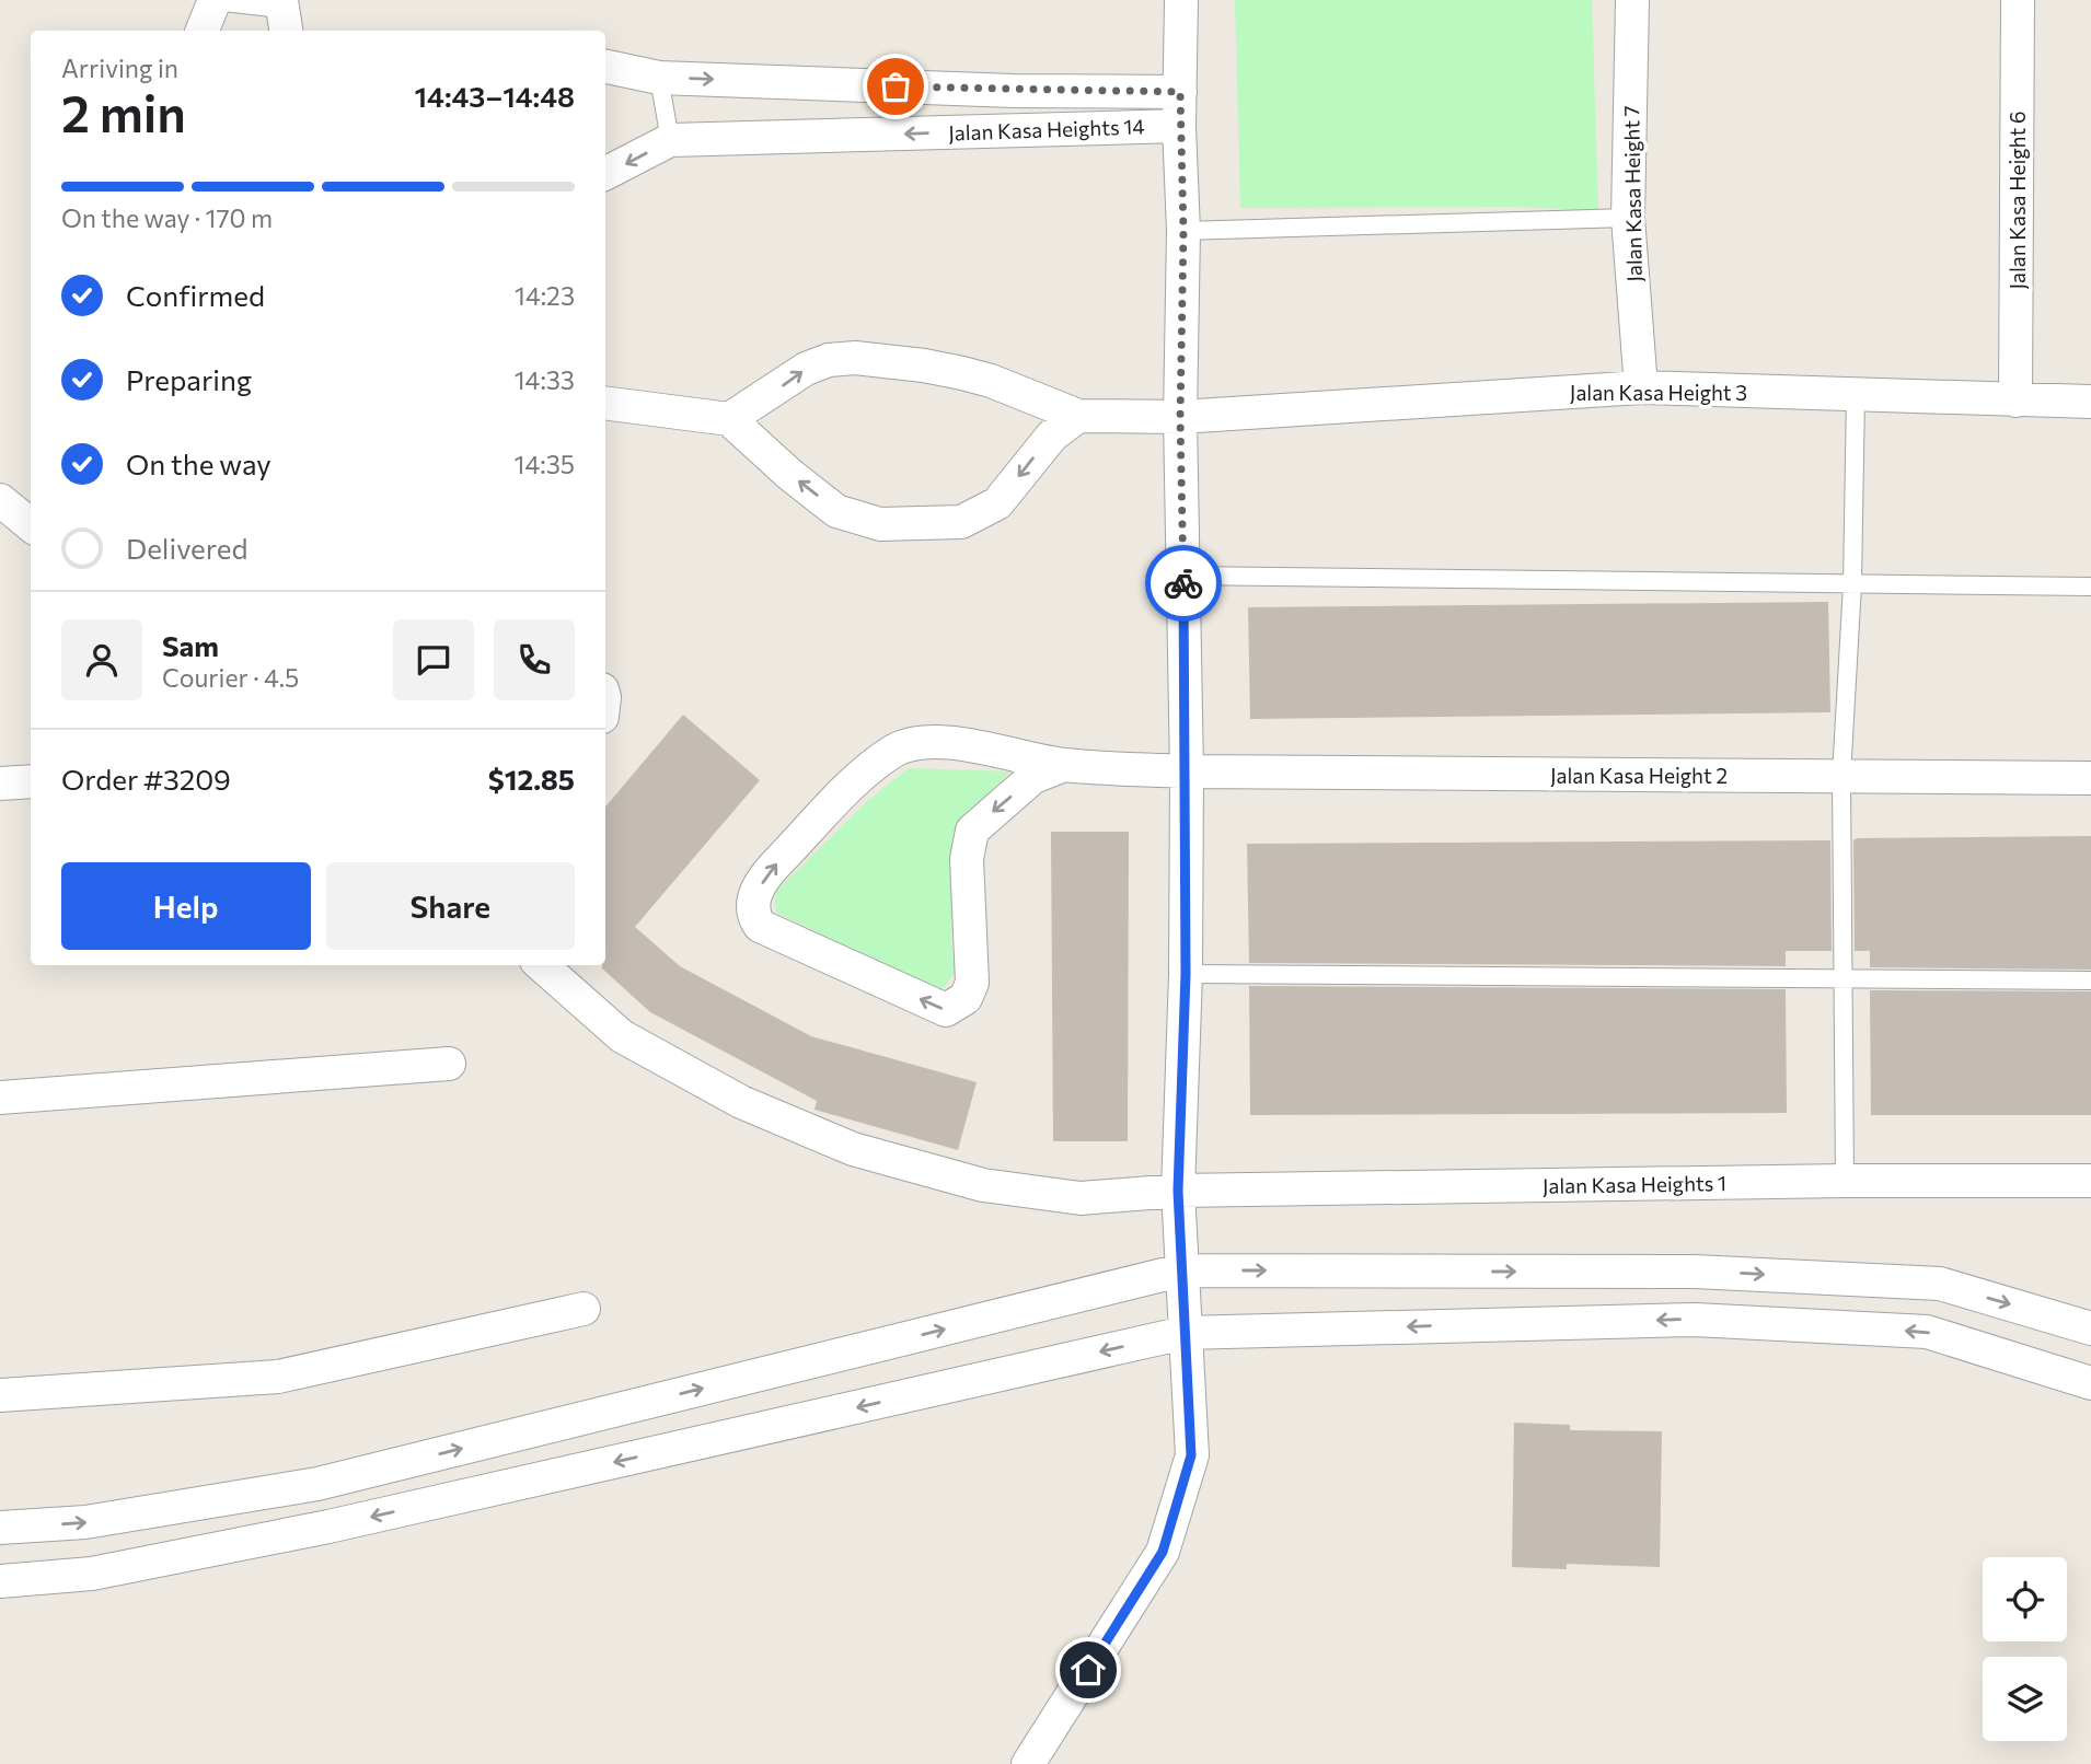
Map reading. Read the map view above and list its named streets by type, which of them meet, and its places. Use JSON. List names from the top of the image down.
{
  "streets": {
    "street": [
      "Jalan Kasa Heights 14",
      "Jalan Kasa Height 7",
      "Jalan Kasa Height 6",
      "Jalan Kasa Height 3",
      "Jalan Kasa Height 2",
      "Jalan Kasa Heights 1"
    ]
  },
  "crossings": [
    ["Jalan Kasa Height 7", "Jalan Kasa Height 3"],
    ["Jalan Kasa Height 6", "Jalan Kasa Height 3"]
  ],
  "page": {
    "heading": ["2 min", "Arriving in", "14:43–14:48"],
    "panel": [
      "Sam",
      "Courier · 4.5",
      "Order #3209",
      "$12.85"
    ],
    "bar": "On the way · 170 m",
    "list": [
      ["Confirmed", "14:23"],
      ["Preparing", "14:33"],
      ["On the way", "14:35"],
      "Delivered"
    ],
    "buttons": ["Help", "Share"]
  }
}
